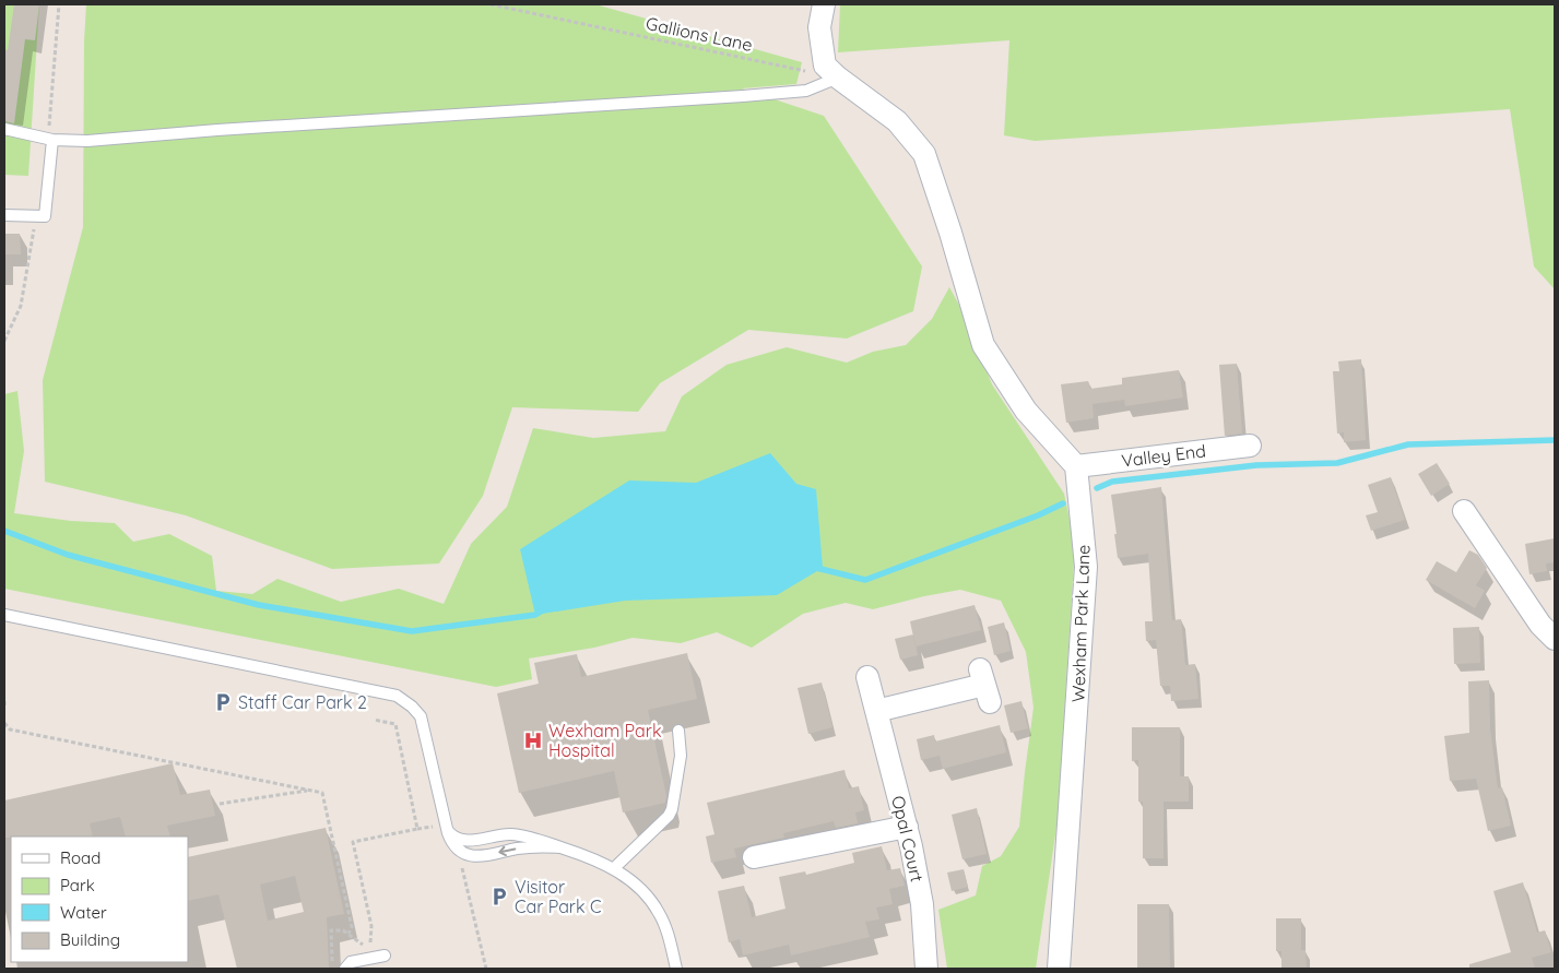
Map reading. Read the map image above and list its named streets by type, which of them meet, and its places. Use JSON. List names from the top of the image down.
{
  "streets": {
    "street": ["Valley End", "Wexham Park Lane", "Opal Court"],
    "path": ["Gallions Lane"]
  },
  "crossings": [
    ["Valley End", "Wexham Park Lane"]
  ],
  "places": {
    "parking": ["Staff Car Park 2", "Visitor Car Park C"],
    "hospital": ["Wexham Park Hospital"]
  },
  "legend": [
    "Road",
    "Park",
    "Water",
    "Building"
  ]
}
